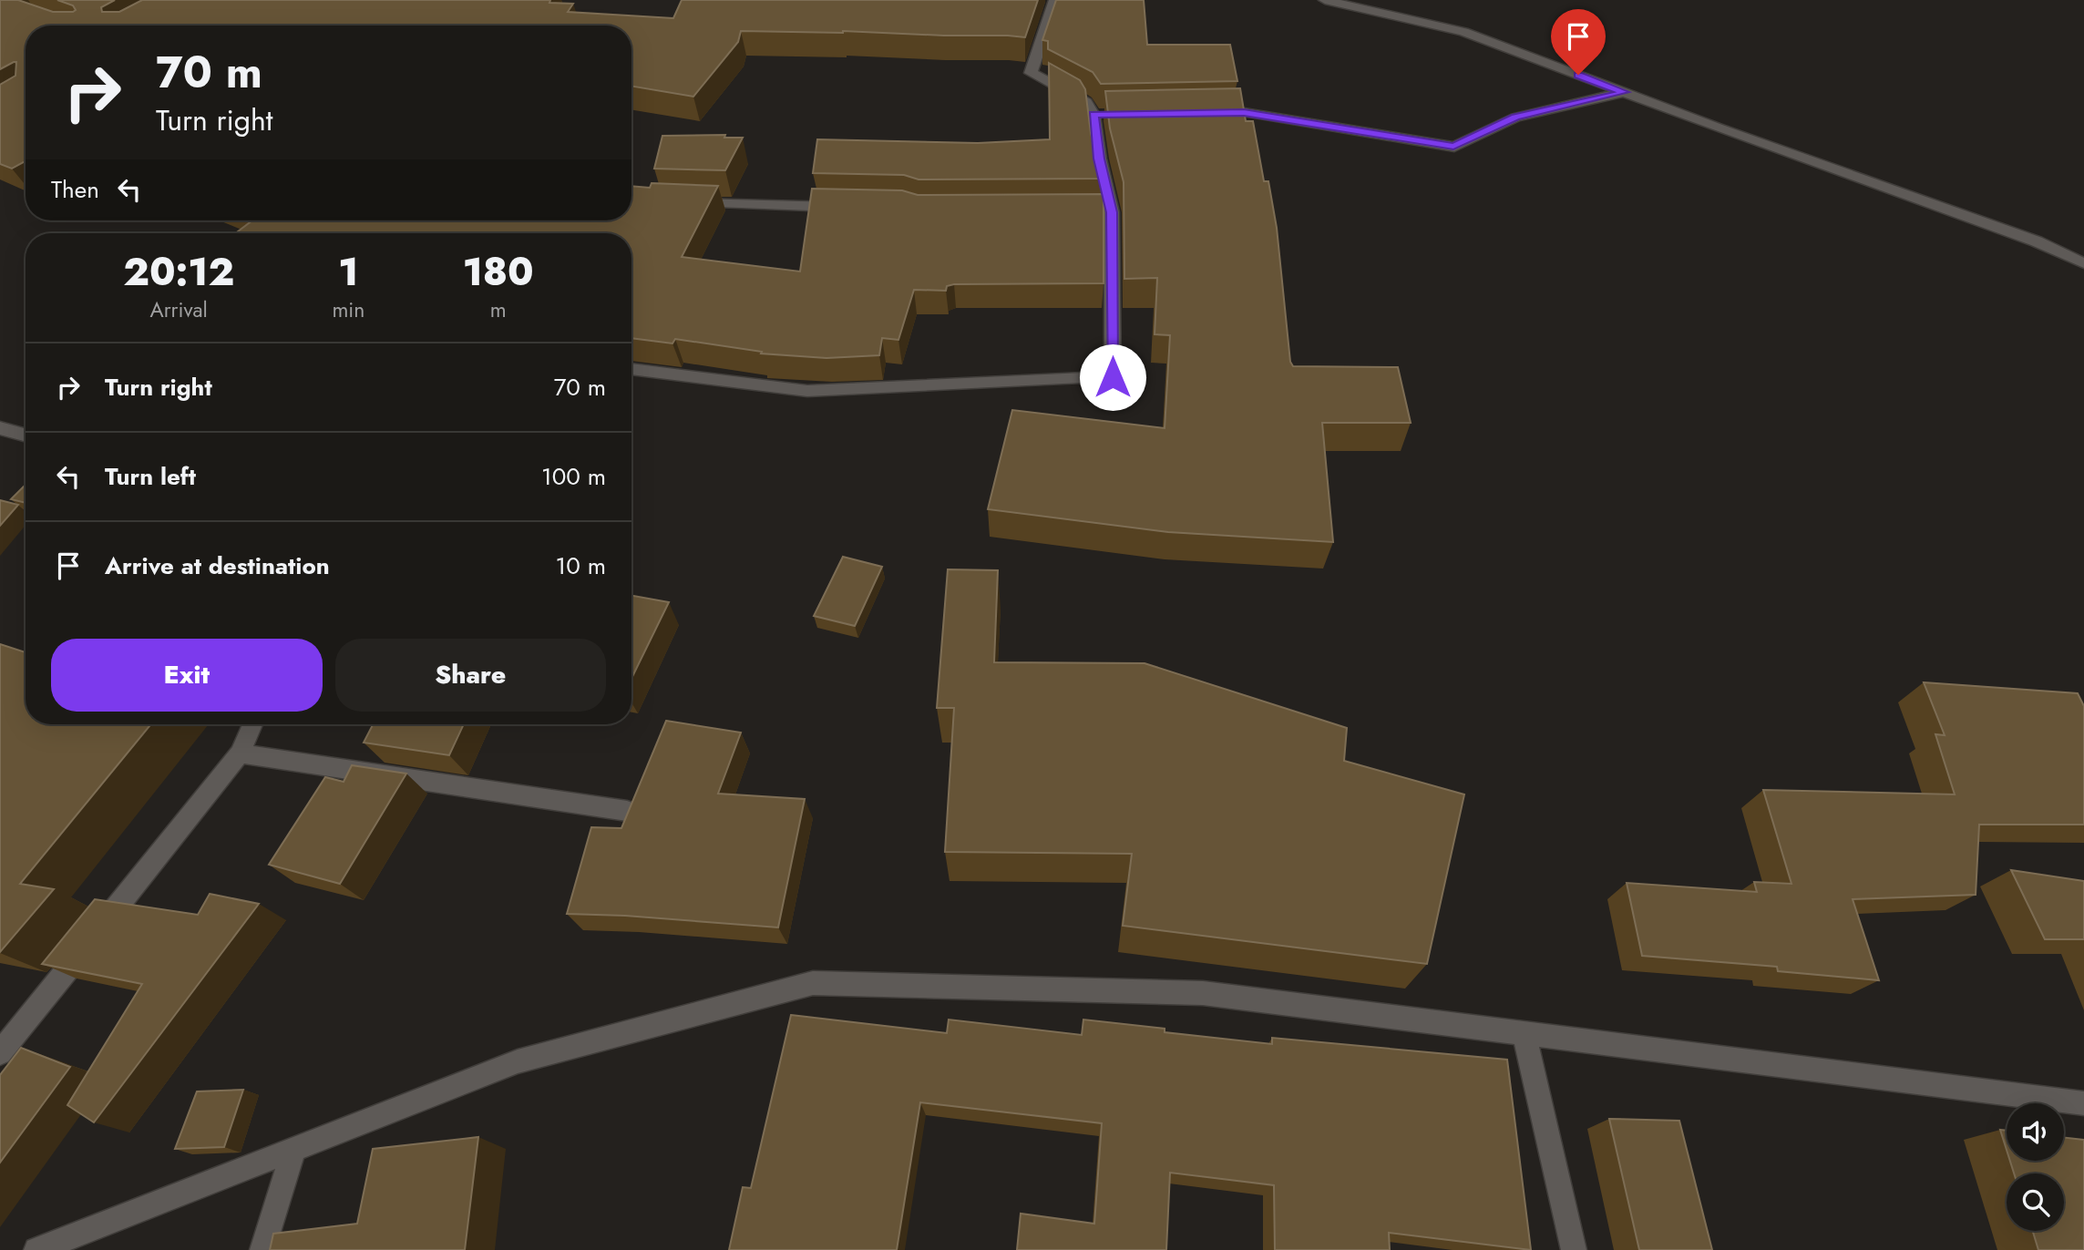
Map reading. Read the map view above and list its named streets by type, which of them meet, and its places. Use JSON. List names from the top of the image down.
{
  "page": {
    "turn": ["70 m", "Turn right"],
    "then": "Then",
    "eta": [
      "20:12",
      "Arrival",
      "1",
      "min",
      "180",
      "m"
    ],
    "list": [
      {
        "name": "Turn right",
        "value": "70 m"
      },
      {
        "name": "Turn left",
        "value": "100 m"
      },
      {
        "name": "Arrive at destination",
        "value": "10 m"
      }
    ],
    "buttons": ["Exit", "Share"]
  }
}
